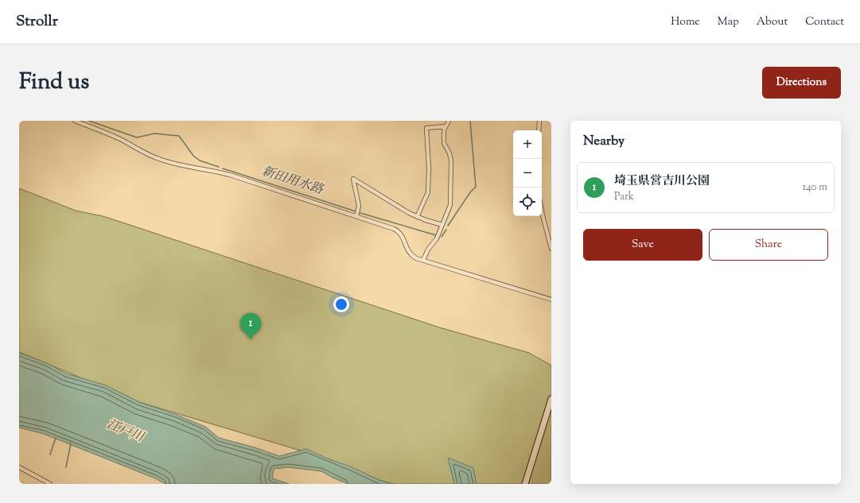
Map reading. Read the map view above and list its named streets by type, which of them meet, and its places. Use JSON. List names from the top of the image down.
{
  "water": ["新田用水路", "江戸川"],
  "page": {
    "header": "Strollr",
    "nav": [
      "Home",
      "Map",
      "About",
      "Contact"
    ],
    "title": "Find us",
    "buttons": [
      "Directions",
      ["Save", "Share"]
    ],
    "heading": "Nearby",
    "map_buttons": ["+", "−"],
    "list": [
      {
        "mark": "1",
        "name": "埼玉県営吉川公園",
        "note": "Park",
        "value": "140 m"
      }
    ],
    "pins": "1"
  }
}
